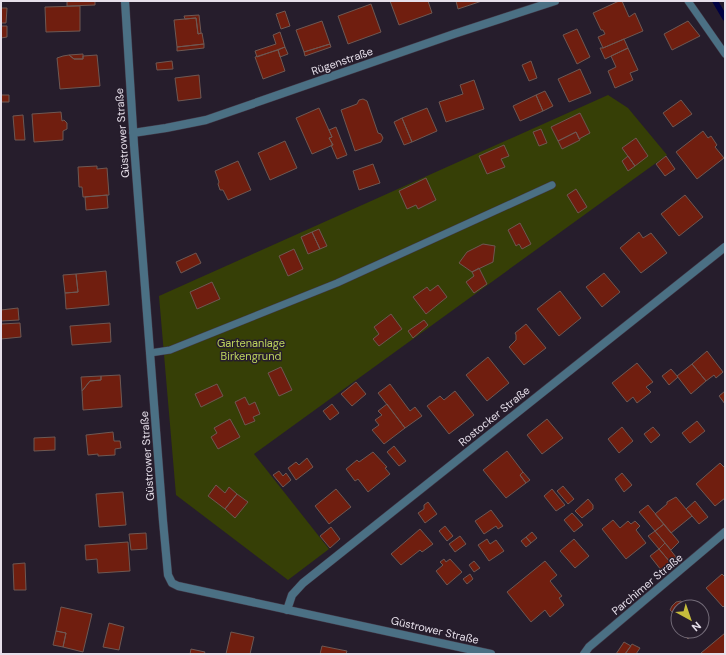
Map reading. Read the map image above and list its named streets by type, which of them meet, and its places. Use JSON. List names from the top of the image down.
{
  "streets": {
    "street": [
      "Rügenstraße",
      "Güstrower Straße",
      "Rostocker Straße",
      "Parchimer Straße"
    ]
  },
  "crossings": [
    ["Rügenstraße", "Güstrower Straße"],
    ["Güstrower Straße", "Rostocker Straße"]
  ],
  "parks": ["Gartenanlage Birkengrund"],
  "north": "bottom right"
}
